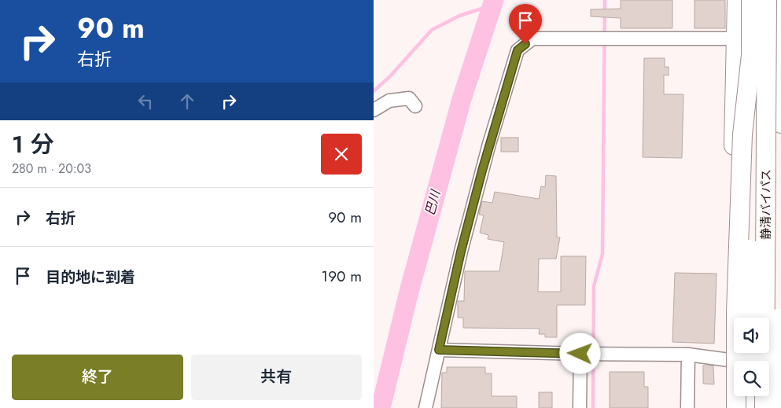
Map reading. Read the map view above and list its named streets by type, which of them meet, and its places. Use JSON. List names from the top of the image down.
{
  "streets": {
    "highway": ["静清バイパス"]
  },
  "water": ["巴川"],
  "page": {
    "turn": ["90 m", "右折"],
    "heading": ["1 分", "280 m · 20:03"],
    "list": [
      {
        "name": "右折",
        "value": "90 m"
      },
      {
        "name": "目的地に到着",
        "value": "190 m"
      }
    ],
    "buttons": ["終了", "共有"]
  }
}
